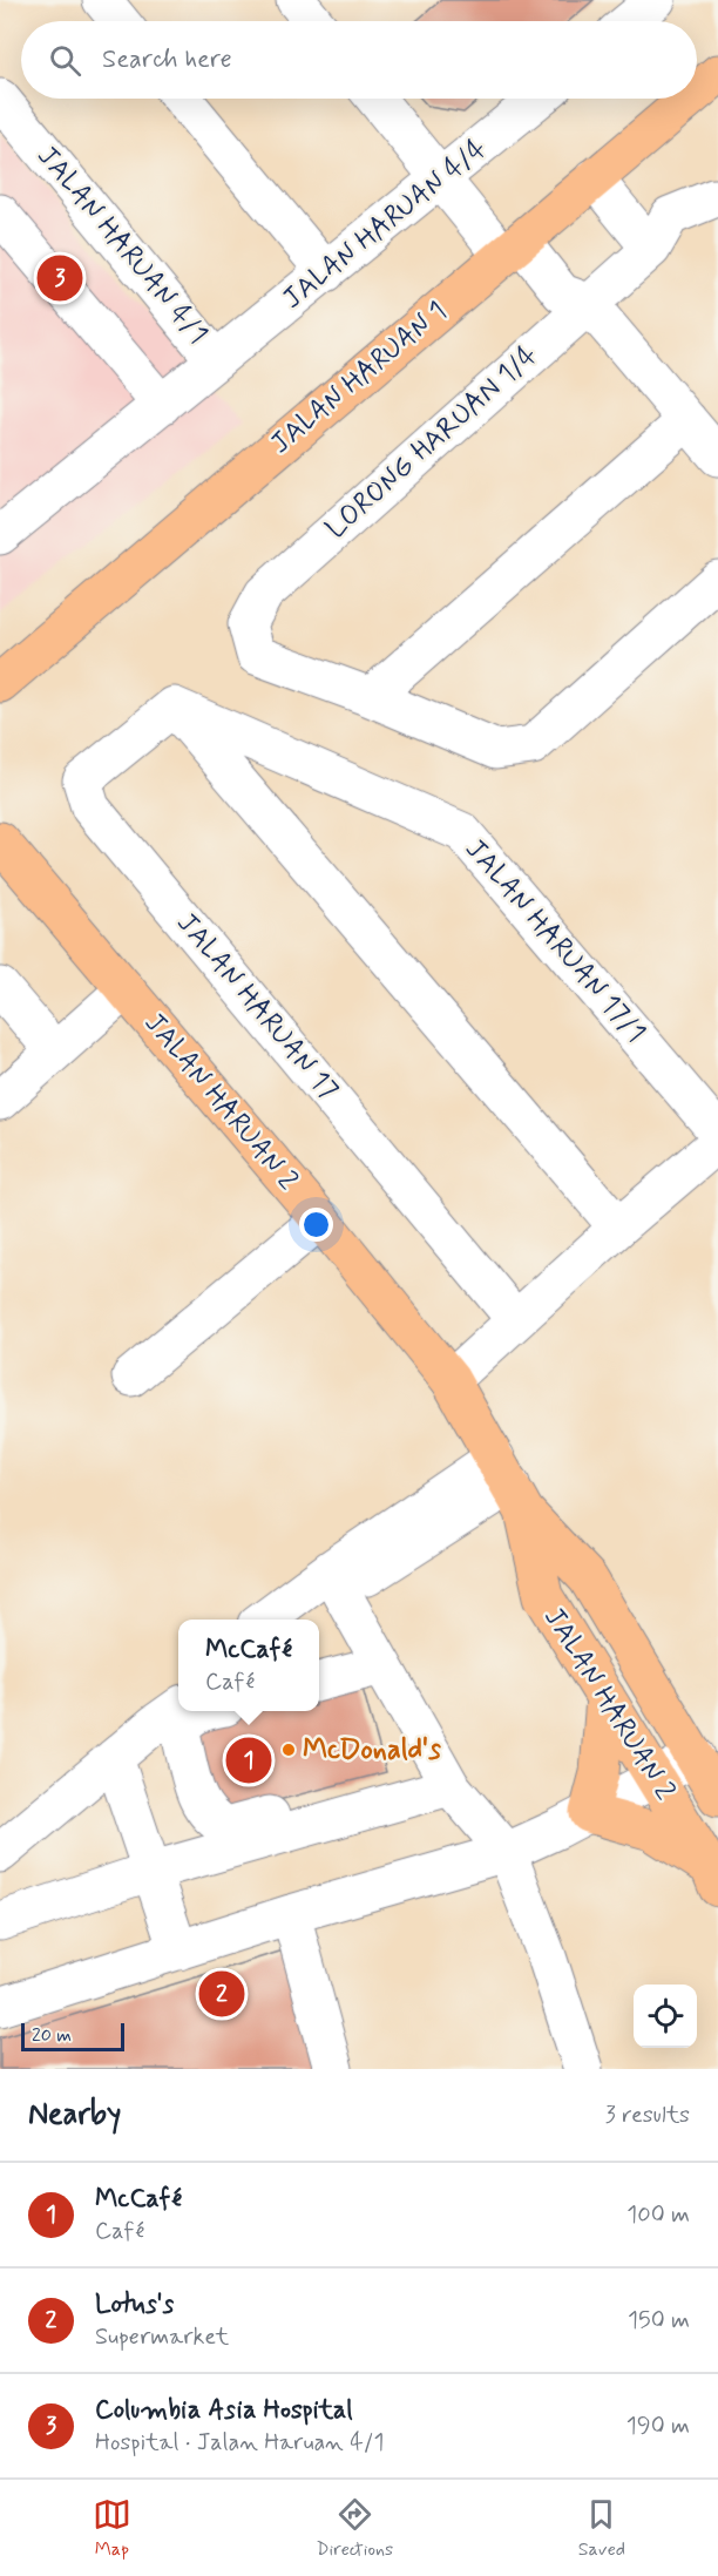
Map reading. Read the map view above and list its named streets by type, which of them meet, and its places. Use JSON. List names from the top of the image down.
{
  "streets": {
    "main road": ["JALAN HARUAN 1", "JALAN HARUAN 2"],
    "street": [
      "JALAN HARUAN 4/4",
      "JALAN HARUAN 4/1",
      "LORONG HARUAN 1/4",
      "JALAN HARUAN 17/1",
      "JALAN HARUAN 17"
    ]
  },
  "crossings": [
    ["JALAN HARUAN 4/4", "JALAN HARUAN 4/1"],
    ["JALAN HARUAN 17/1", "JALAN HARUAN 17"]
  ],
  "places": ["McDonald's"],
  "scale_bar": "20 m",
  "page": {
    "search": "Search here",
    "pins": ["3", "1", "2"],
    "popup": ["McCafé", "Café"],
    "scale": "20 m",
    "heading": ["Nearby", "3 results"],
    "list": [
      {
        "mark": "1",
        "name": "McCafé",
        "note": "Café",
        "value": "100 m"
      },
      {
        "mark": "2",
        "name": "Lotus's",
        "note": "Supermarket",
        "value": "150 m"
      },
      {
        "mark": "3",
        "name": "Columbia Asia Hospital",
        "note": "Hospital · Jalan Haruan 4/1",
        "value": "190 m"
      }
    ],
    "nav": ["Map", "Directions", "Saved"]
  }
}
